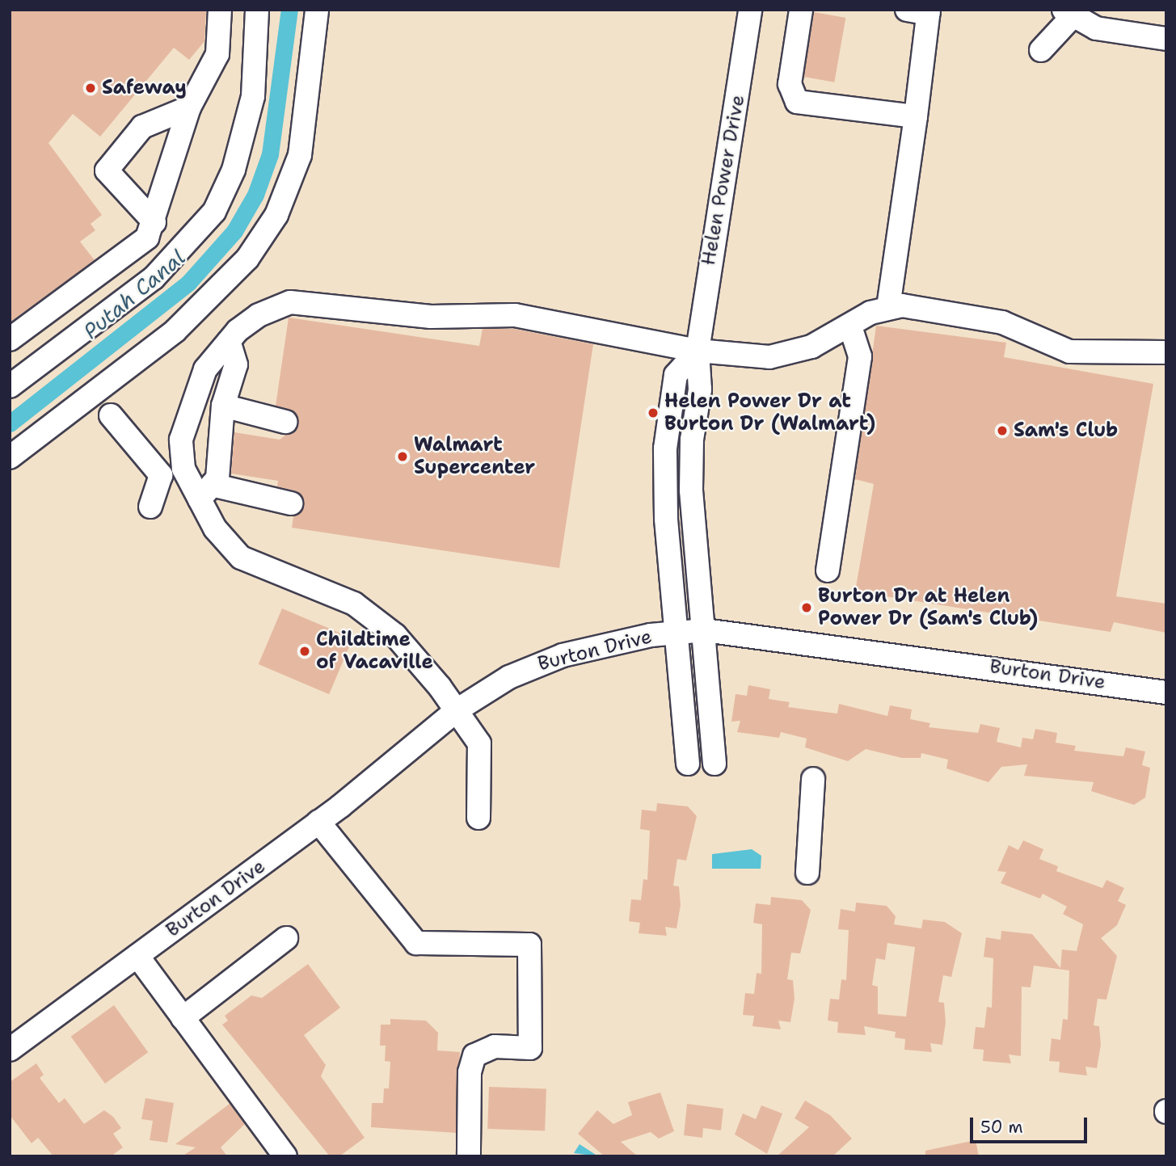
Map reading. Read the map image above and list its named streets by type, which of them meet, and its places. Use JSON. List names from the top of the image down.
{
  "streets": {
    "street": ["Helen Power Drive", "Burton Drive"]
  },
  "crossings": [
    ["Helen Power Drive", "Burton Drive"]
  ],
  "water": ["Putah Canal"],
  "places": [
    "Safeway",
    "Helen Power Dr at Burton Dr (Walmart)",
    "Sam's Club",
    "Walmart Supercenter",
    "Burton Dr at Helen Power Dr (Sam's Club)",
    "Childtime of Vacaville"
  ],
  "scale_bar": "50 m"
}
